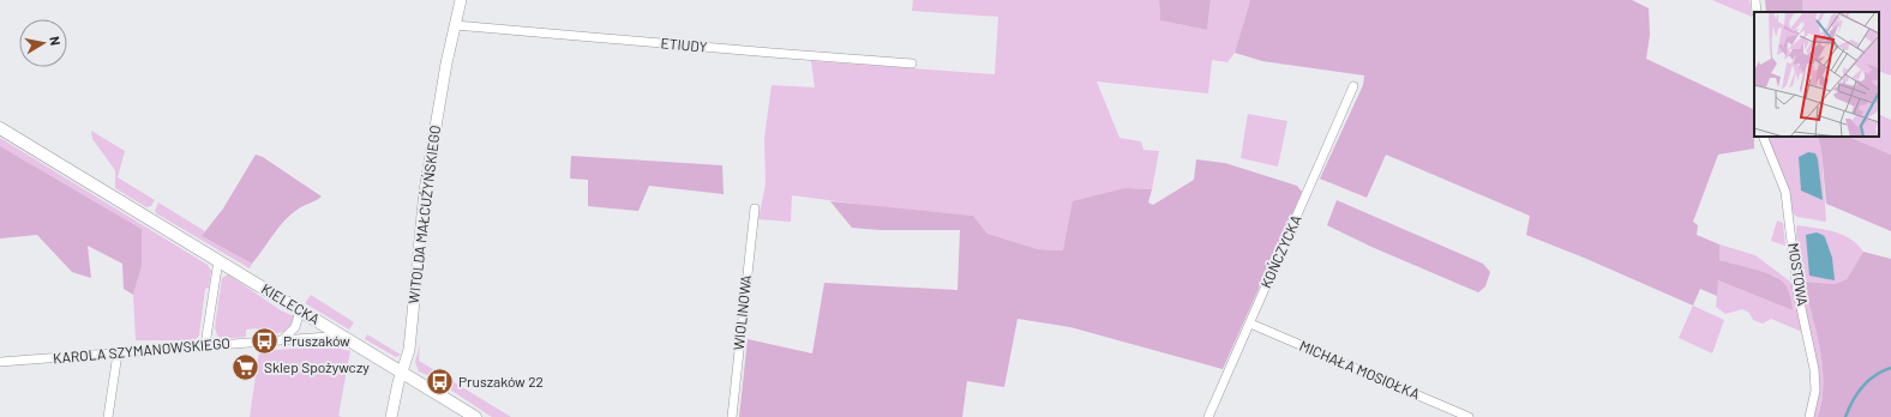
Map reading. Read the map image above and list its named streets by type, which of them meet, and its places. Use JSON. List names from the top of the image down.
{
  "streets": {
    "main road": ["KIELECKA"],
    "street": [
      "ETIUDY",
      "WITOLDA MAŁCUŻYŃSKIEGO",
      "KOŃCZYCKA",
      "MOSTOWA",
      "WIOLINOWA",
      "KAROLA SZYMANOWSKIEGO",
      "MICHAŁA MOSIOŁKA"
    ]
  },
  "crossings": [
    ["ETIUDY", "WITOLDA MAŁCUŻYŃSKIEGO"],
    ["WITOLDA MAŁCUŻYŃSKIEGO", "KIELECKA"],
    ["KOŃCZYCKA", "MICHAŁA MOSIOŁKA"],
    ["KIELECKA", "KAROLA SZYMANOWSKIEGO"]
  ],
  "places": {
    "bus stop": ["Pruszaków", "Pruszaków 22"],
    "supermarket": ["Sklep Spożywczy"]
  },
  "north": "right"
}
